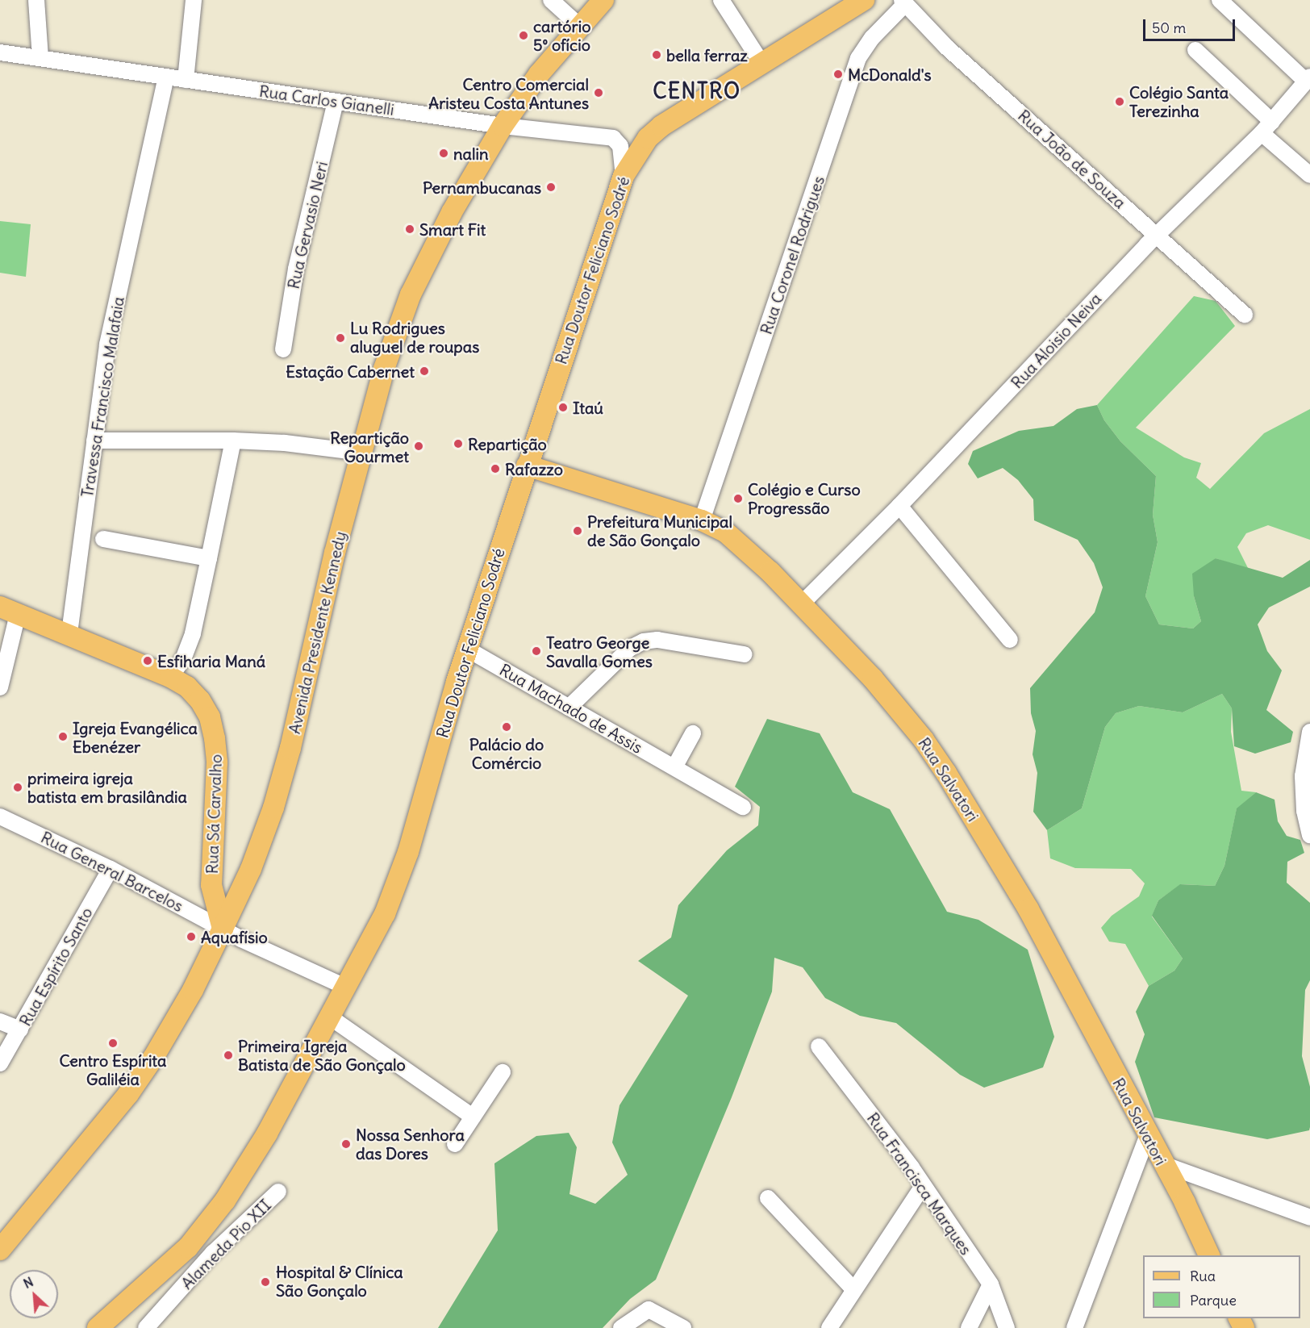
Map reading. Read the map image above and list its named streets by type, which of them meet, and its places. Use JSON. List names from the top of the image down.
{
  "streets": {
    "main road": [
      "Rua Doutor Feliciano Sodré",
      "Avenida Presidente Kennedy",
      "Rua Salvatori",
      "Rua Sá Carvalho"
    ],
    "street": [
      "Rua Carlos Gianelli",
      "Rua João de Souza",
      "Rua Gervasio Neri",
      "Rua Coronel Rodrigues",
      "Rua Aloisio Neiva",
      "Travessa Francisco Malafaia",
      "Rua Machado de Assis",
      "Rua General Barcelos",
      "Rua Espírito Santo",
      "Rua Francisca Marques",
      "Alameda Pio XII"
    ]
  },
  "crossings": [
    ["Rua Carlos Gianelli", "Rua Gervasio Neri"],
    ["Rua Carlos Gianelli", "Rua Doutor Feliciano Sodré"],
    ["Rua Carlos Gianelli", "Travessa Francisco Malafaia"],
    ["Rua Carlos Gianelli", "Avenida Presidente Kennedy"],
    ["Rua João de Souza", "Rua Coronel Rodrigues"],
    ["Rua João de Souza", "Rua Aloisio Neiva"],
    ["Rua Coronel Rodrigues", "Rua Salvatori"],
    ["Rua Doutor Feliciano Sodré", "Rua Machado de Assis"],
    ["Rua Doutor Feliciano Sodré", "Rua Salvatori"],
    ["Rua Doutor Feliciano Sodré", "Alameda Pio XII"],
    ["Rua Aloisio Neiva", "Rua Salvatori"],
    ["Travessa Francisco Malafaia", "Rua Sá Carvalho"],
    ["Avenida Presidente Kennedy", "Rua Sá Carvalho"],
    ["Avenida Presidente Kennedy", "Rua General Barcelos"],
    ["Rua Sá Carvalho", "Rua General Barcelos"],
    ["Rua General Barcelos", "Rua Espírito Santo"]
  ],
  "districts": ["CENTRO"],
  "places": [
    "cartório 5° ofício",
    "bella ferraz",
    "McDonald's",
    "Centro Comercial Aristeu Costa Antunes",
    "Colégio Santa Terezinha",
    "nalin",
    "Pernambucanas",
    "Smart Fit",
    "Lu Rodrigues aluguel de roupas",
    "Estação Cabernet",
    "Itaú",
    "Repartição",
    "Repartição Gourmet",
    "Rafazzo",
    "Colégio e Curso Progressão",
    "Prefeitura Municipal de São Gonçalo",
    "Teatro George Savalla Gomes",
    "Esfiharia Maná",
    "Palácio do Comércio",
    "Igreja Evangélica Ebenézer",
    "primeira igreja batista em brasilândia",
    "Aquafísio",
    "Centro Espírita Galiléia",
    "Primeira Igreja Batista de São Gonçalo",
    "Nossa Senhora das Dores",
    "Hospital & Clínica São Gonçalo"
  ],
  "legend": ["Rua", "Parque"],
  "scale_bar": "50 m",
  "north": "top left"
}
